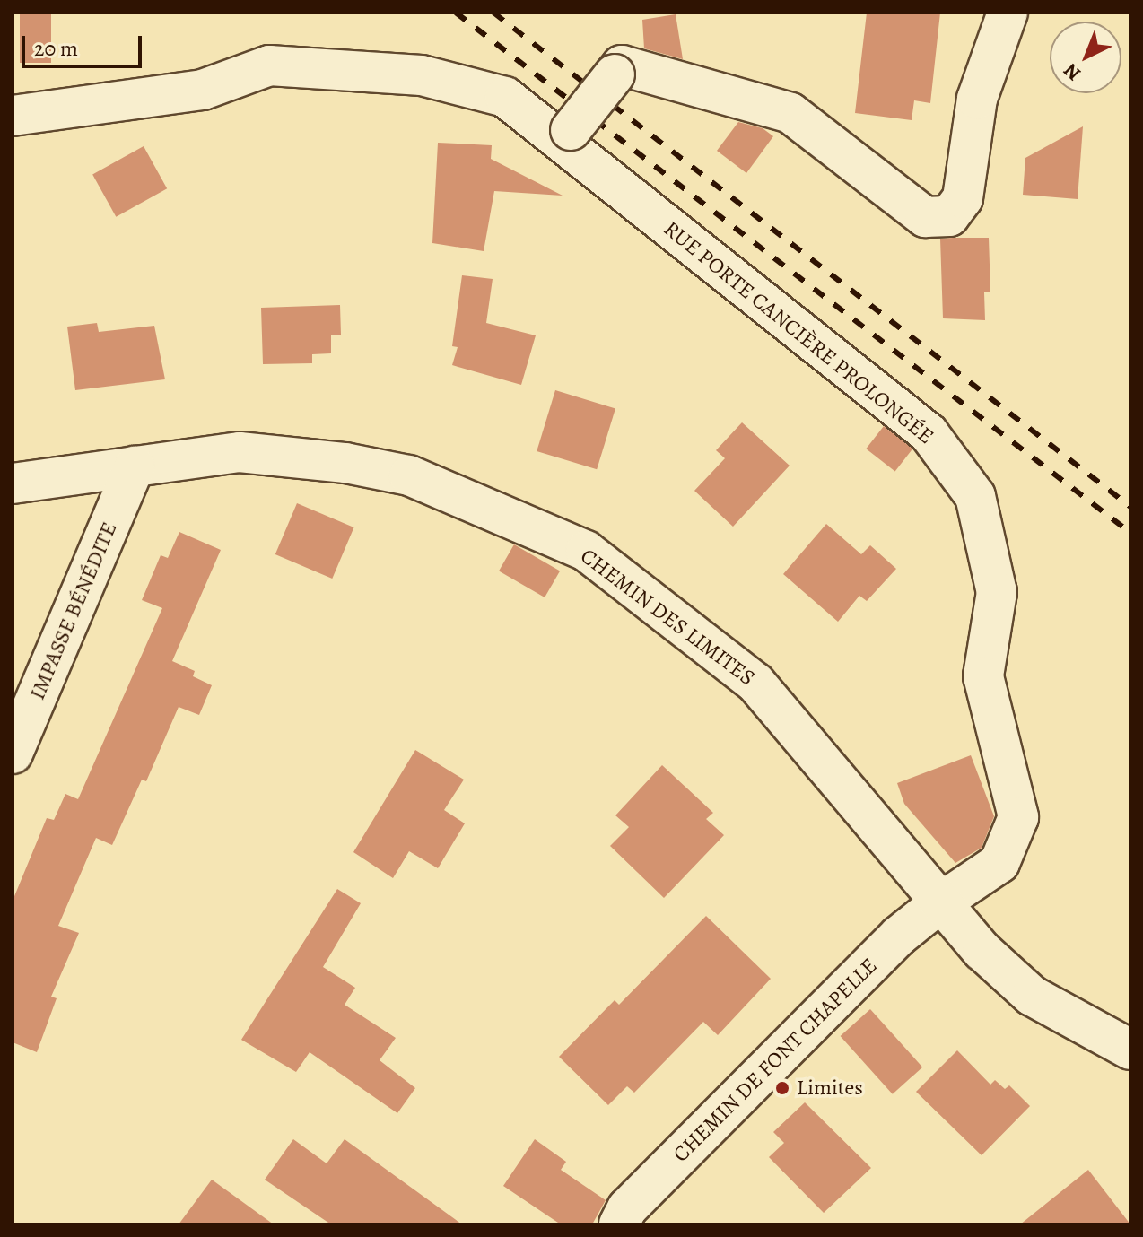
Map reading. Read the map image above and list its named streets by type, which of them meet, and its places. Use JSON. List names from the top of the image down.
{
  "streets": {
    "street": [
      "RUE PORTE CANCIÈRE PROLONGÉE",
      "IMPASSE BÉNÉDITE",
      "CHEMIN DES LIMITES",
      "CHEMIN DE FONT CHAPELLE"
    ]
  },
  "crossings": [
    ["RUE PORTE CANCIÈRE PROLONGÉE", "CHEMIN DES LIMITES"],
    ["RUE PORTE CANCIÈRE PROLONGÉE", "CHEMIN DE FONT CHAPELLE"],
    ["IMPASSE BÉNÉDITE", "CHEMIN DES LIMITES"],
    ["CHEMIN DES LIMITES", "CHEMIN DE FONT CHAPELLE"]
  ],
  "places": ["Limites"],
  "scale_bar": "20 m",
  "north": "bottom left"
}
